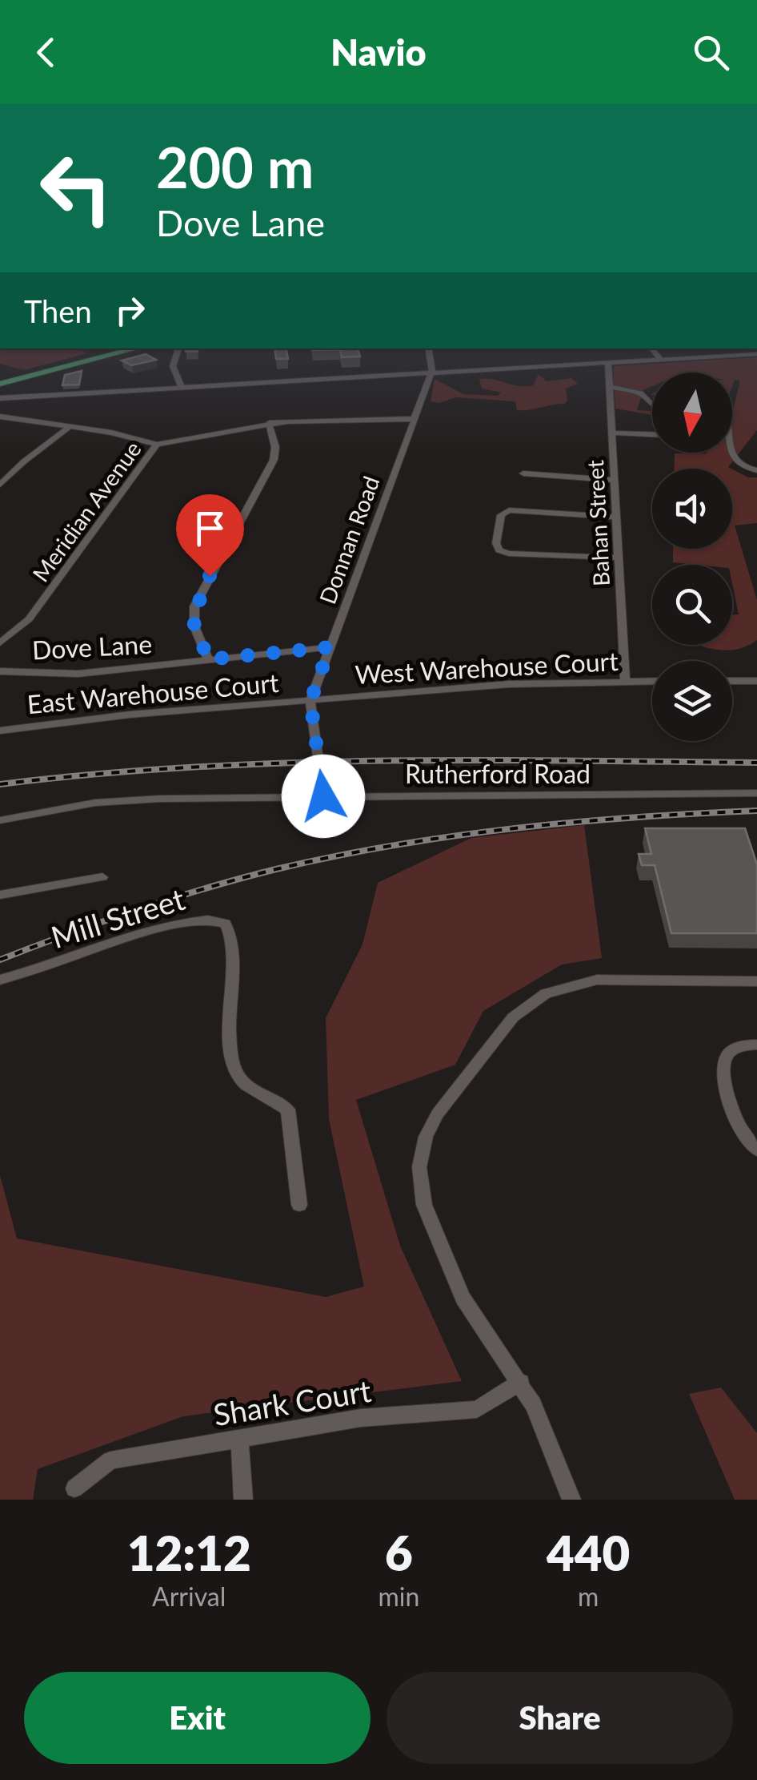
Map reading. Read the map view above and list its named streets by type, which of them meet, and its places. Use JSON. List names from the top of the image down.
{
  "streets": {
    "street": [
      "Meridian Avenue",
      "Bahan Street",
      "Donnan Road",
      "Dove Lane",
      "West Warehouse Court",
      "East Warehouse Court",
      "Rutherford Road",
      "Mill Street",
      "Shark Court"
    ]
  },
  "crossings": [
    ["Bahan Street", "West Warehouse Court"],
    ["Donnan Road", "Dove Lane"],
    ["Donnan Road", "West Warehouse Court"],
    ["Donnan Road", "East Warehouse Court"],
    ["Donnan Road", "Rutherford Road"],
    ["West Warehouse Court", "East Warehouse Court"]
  ],
  "north": "bottom",
  "page": {
    "header": "Navio",
    "turn": ["200 m", "Dove Lane"],
    "then": "Then",
    "eta": [
      "12:12",
      "Arrival",
      "6",
      "min",
      "440",
      "m"
    ],
    "buttons": ["Exit", "Share"]
  }
}
